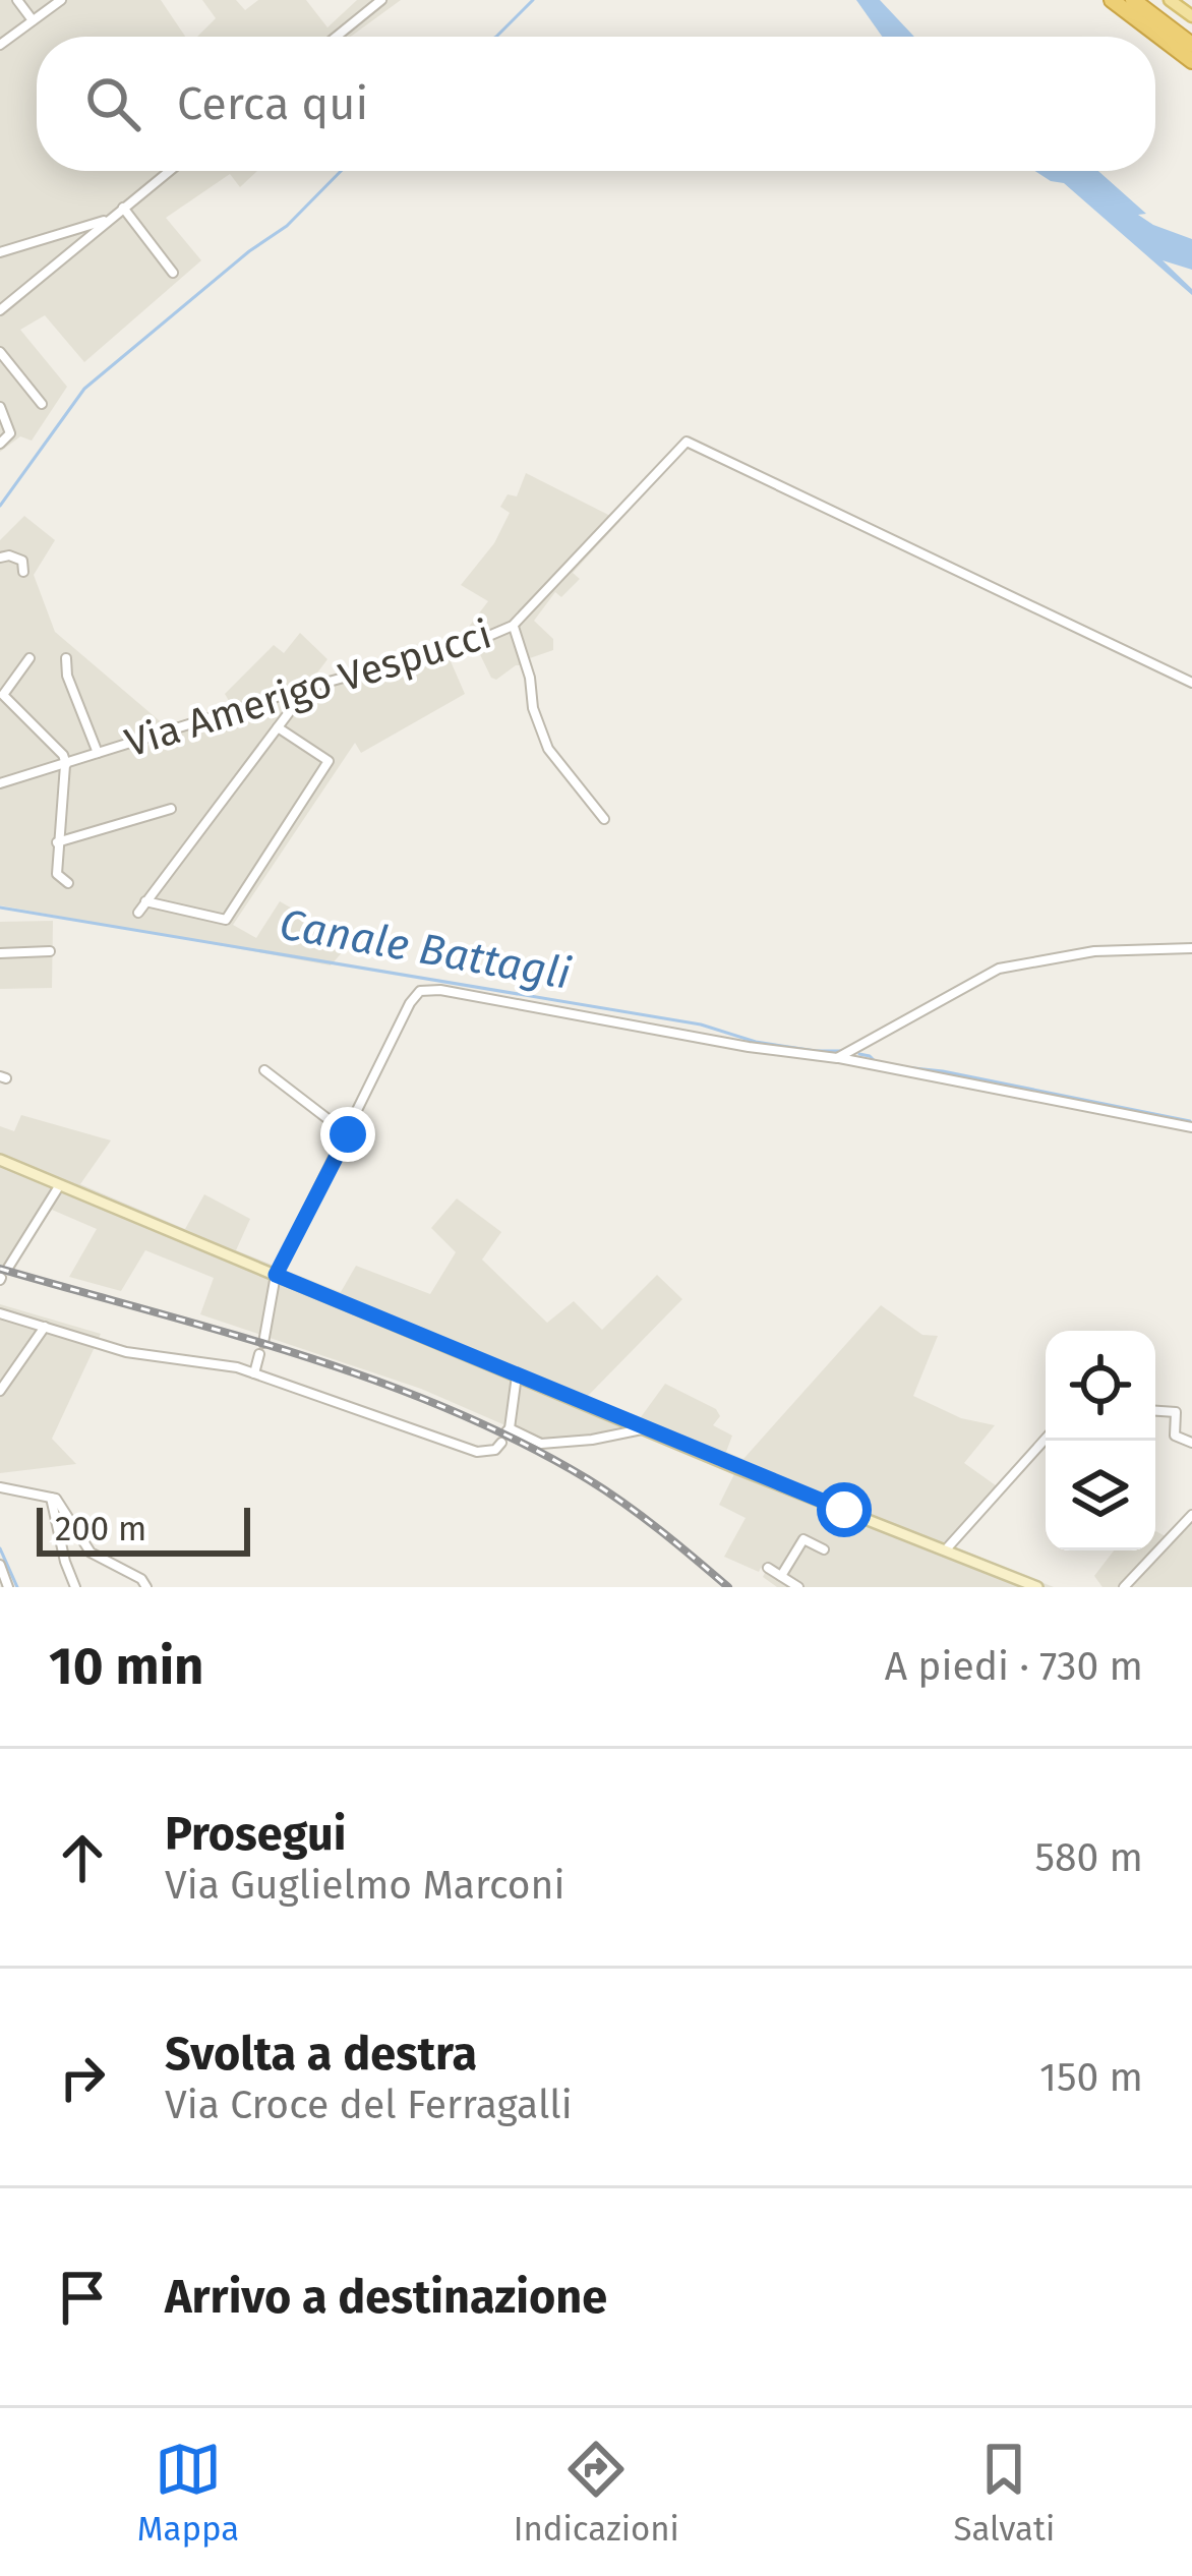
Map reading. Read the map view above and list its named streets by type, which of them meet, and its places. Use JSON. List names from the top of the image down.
{
  "streets": {
    "street": ["Via Amerigo Vespucci"]
  },
  "water": ["Canale Battagli"],
  "scale_bar": "200 m",
  "page": {
    "search": "Cerca qui",
    "scale": "200 m",
    "heading": ["10 min", "A piedi · 730 m"],
    "list": [
      ["Prosegui", "Via Guglielmo Marconi", "580 m"],
      ["Svolta a destra", "Via Croce del Ferragalli", "150 m"],
      "Arrivo a destinazione"
    ],
    "nav": ["Mappa", "Indicazioni", "Salvati"]
  }
}
